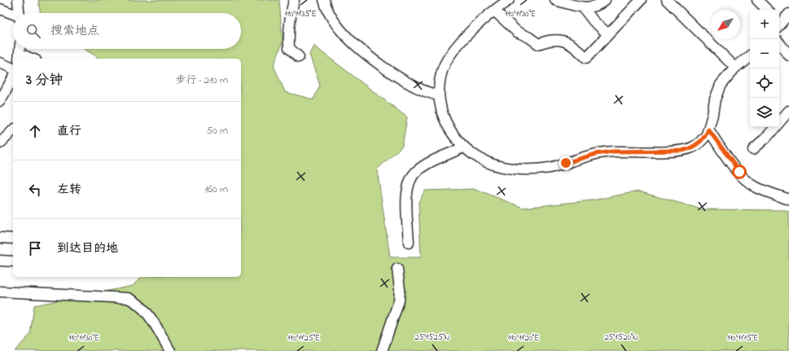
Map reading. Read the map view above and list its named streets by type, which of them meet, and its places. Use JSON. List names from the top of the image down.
{
  "north": "bottom left",
  "page": {
    "map_buttons": ["+", "−"],
    "search": "搜索地点",
    "heading": ["3 分钟", "步行 · 210 m"],
    "list": [
      ["直行", "50 m"],
      ["左转", "160 m"],
      "到达目的地"
    ]
  },
  "coordinates": [
    "110°11'35\"E",
    "110°11'30\"E",
    "25°15'25\"N",
    "25°15'20\"N",
    "110°11'25\"E",
    "110°11'20\"E",
    "110°11'15\"E"
  ]
}
